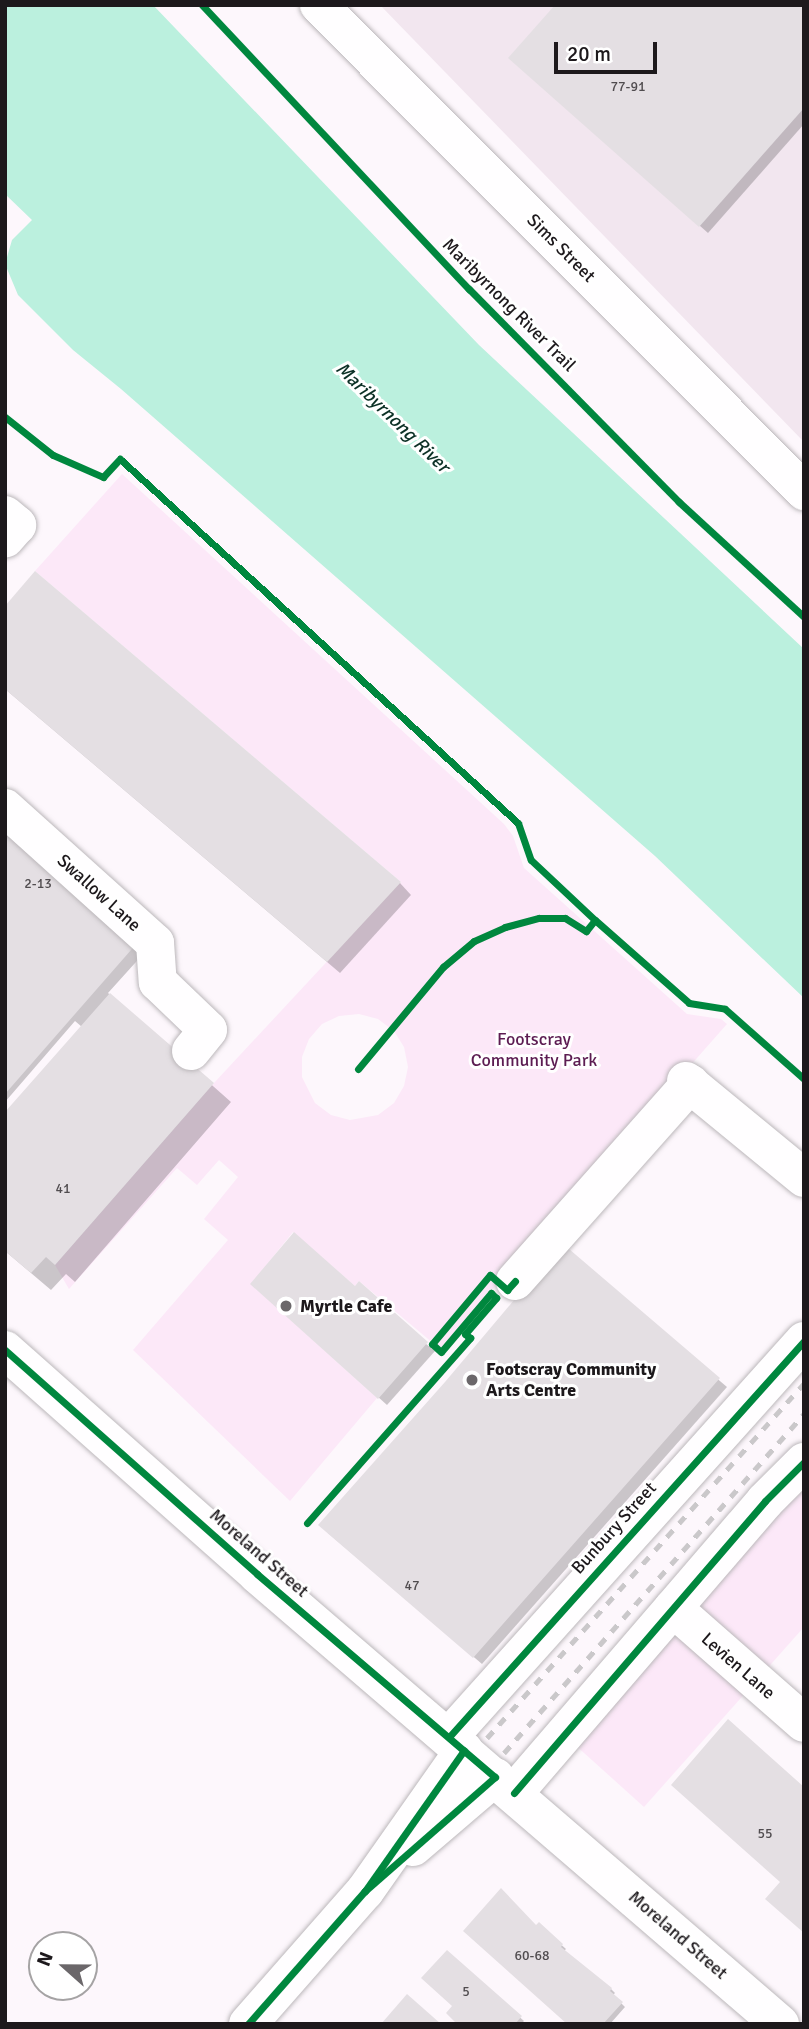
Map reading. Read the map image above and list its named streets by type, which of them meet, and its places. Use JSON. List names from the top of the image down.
{
  "streets": {
    "street": [
      "Sims Street",
      "Swallow Lane",
      "Bunbury Street",
      "Moreland Street",
      "Levien Lane"
    ],
    "cycle path": ["Maribyrnong River Trail"]
  },
  "crossings": [
    ["Bunbury Street", "Moreland Street"],
    ["Bunbury Street", "Levien Lane"]
  ],
  "water": ["Maribyrnong River"],
  "parks": ["Footscray Community Park"],
  "places": ["Myrtle Cafe", "Footscray Community Arts Centre"],
  "house_numbers": [
    "77-91",
    "2-13",
    "41",
    "47",
    "55",
    "60-68",
    "5"
  ],
  "scale_bar": "20 m",
  "north": "left"
}
